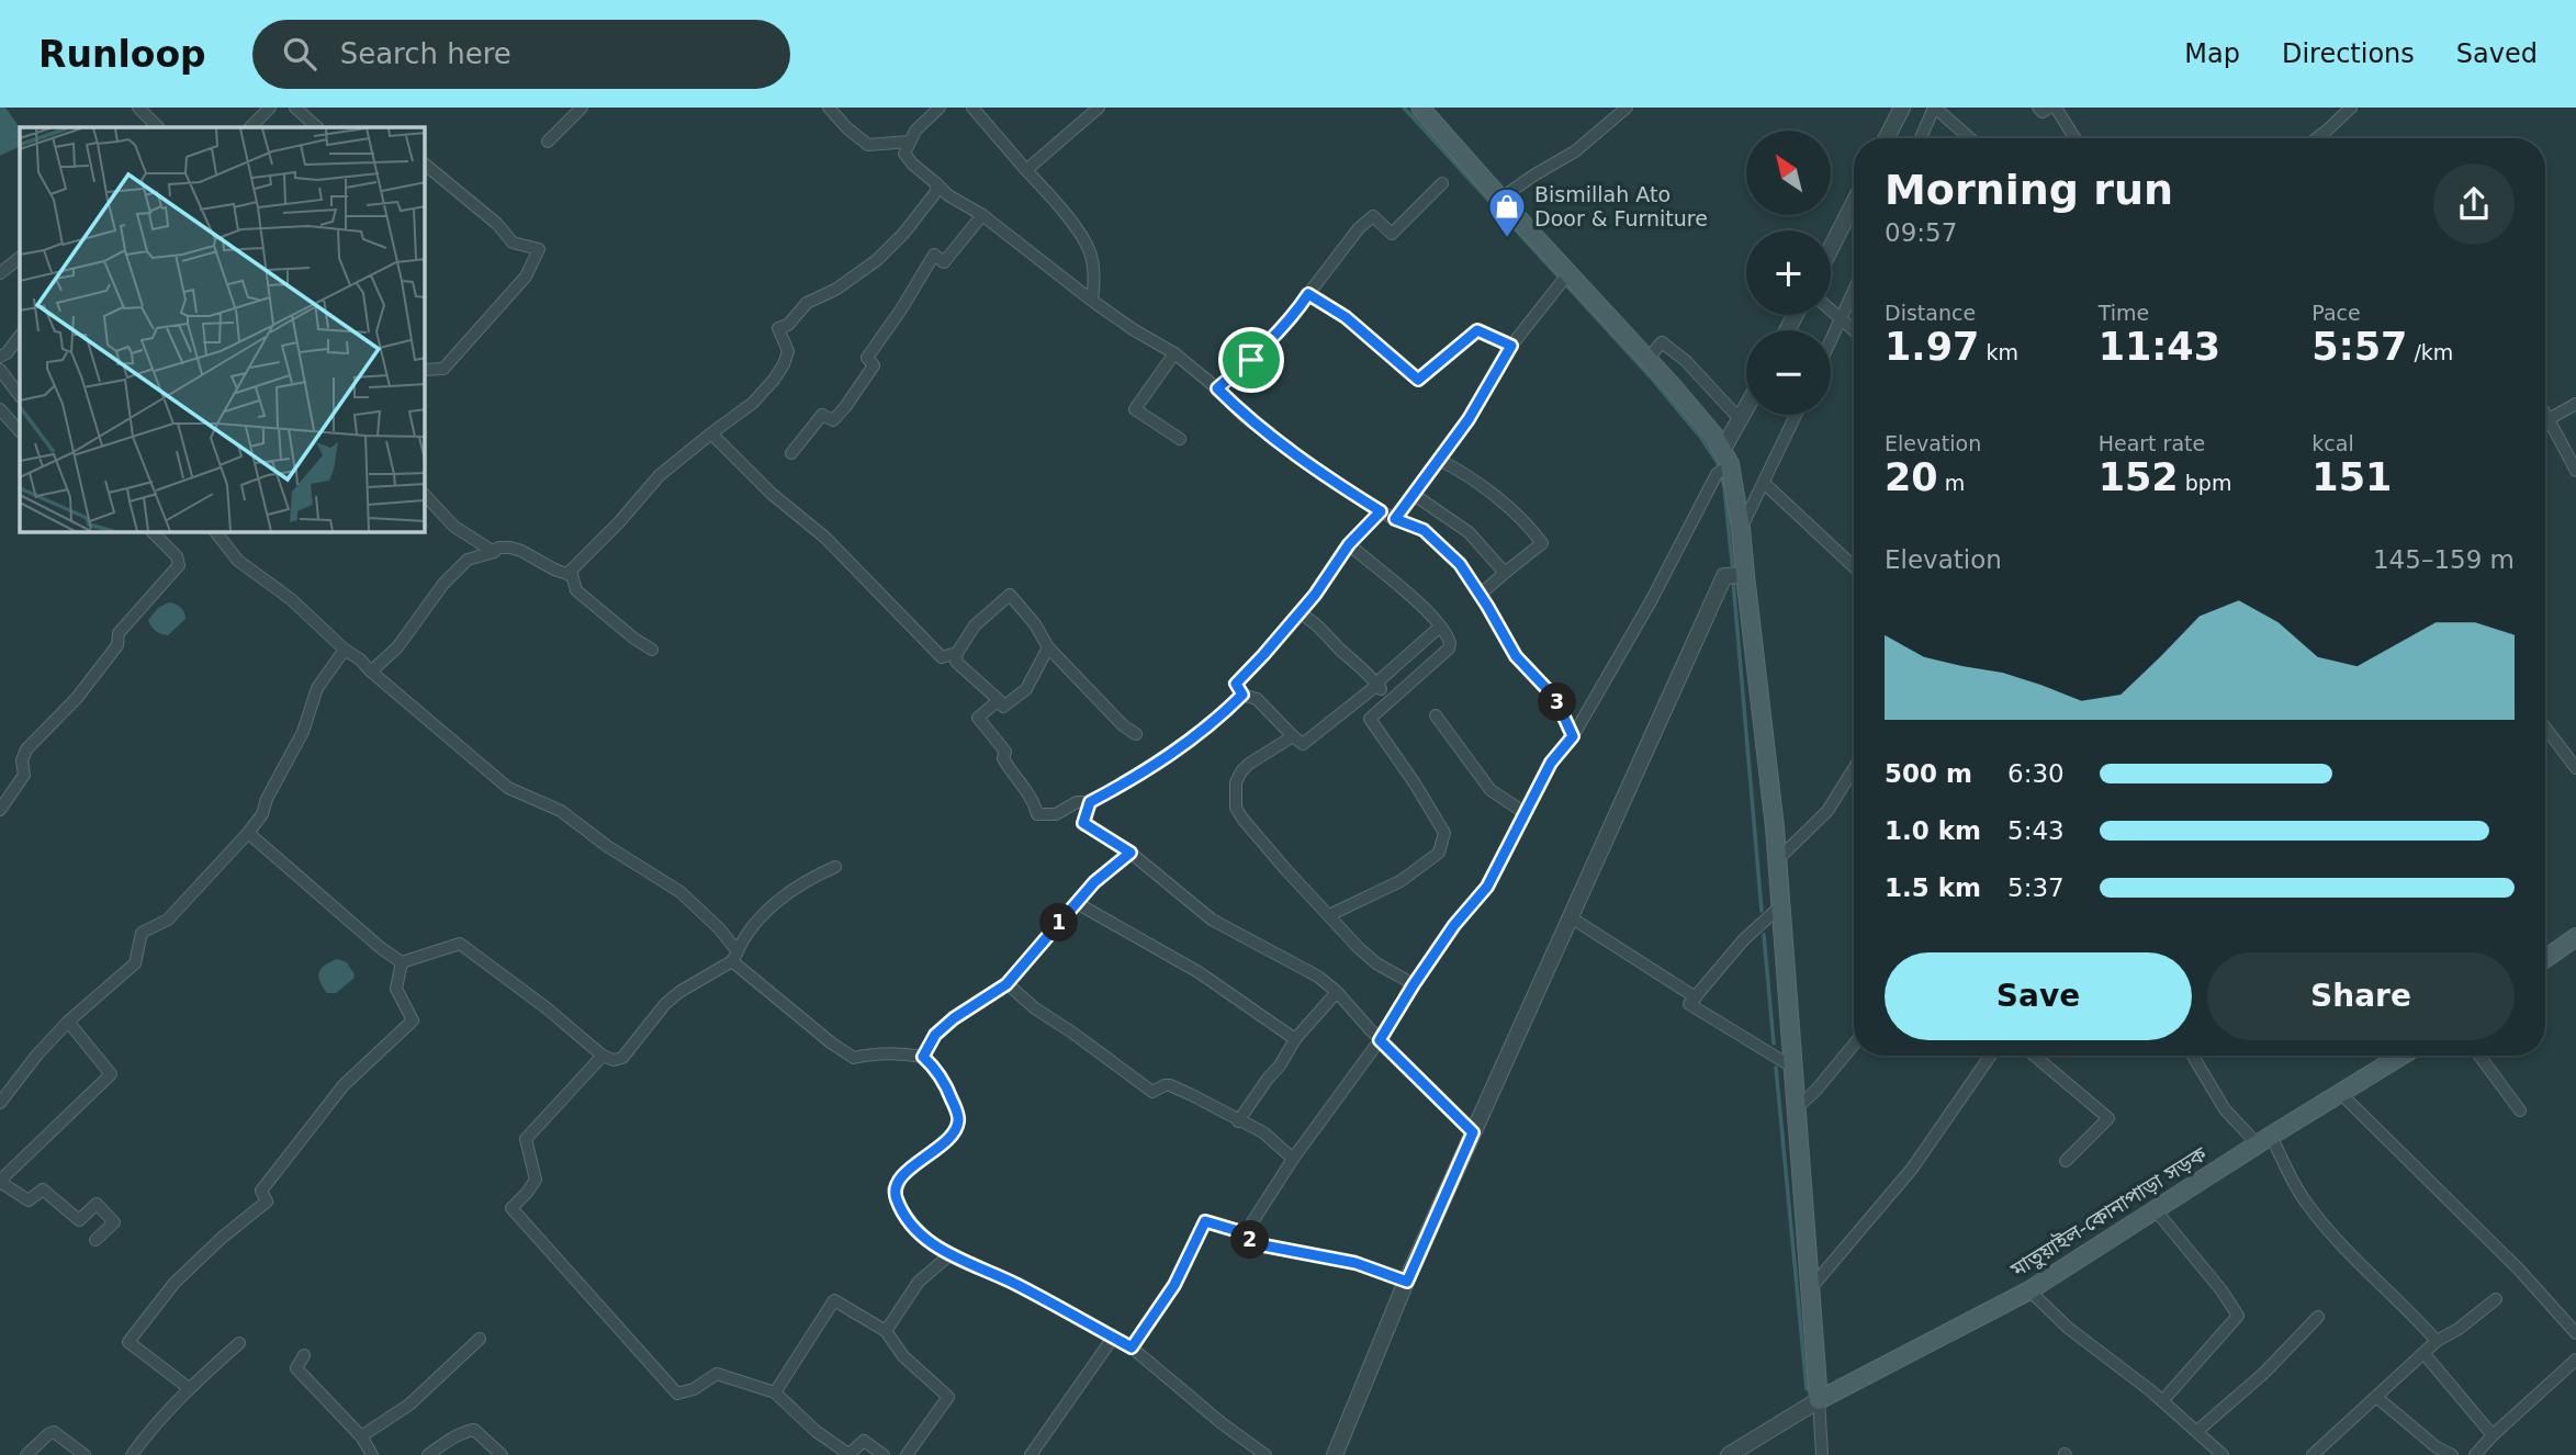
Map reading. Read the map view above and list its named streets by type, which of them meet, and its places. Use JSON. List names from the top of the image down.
{
  "streets": {
    "main road": ["মাতুয়াইল-কোনাপাড়া সড়ক"]
  },
  "places": {
    "shop": ["Bismillah Ato Door & Furniture"]
  },
  "north": "top left",
  "page": {
    "header": "Runloop",
    "search": "Search here",
    "nav": ["Map", "Directions", "Saved"],
    "map_buttons": ["+", "−"],
    "heading": ["Morning run", "09:57"],
    "stats": [
      ["Distance", "1.97 km"],
      ["Time", "11:43"],
      ["Pace", "5:57 /km"],
      ["Elevation", "20 m"],
      ["Heart rate", "152 bpm"],
      ["kcal", "151"]
    ],
    "chart": ["Elevation", "145–159 m"],
    "pins": ["3", "1", "2"],
    "list": [
      {
        "name": "500 m",
        "note": "6:30"
      },
      {
        "name": "1.0 km",
        "note": "5:43"
      },
      {
        "name": "1.5 km",
        "note": "5:37"
      }
    ],
    "buttons": ["Save", "Share"]
  }
}
